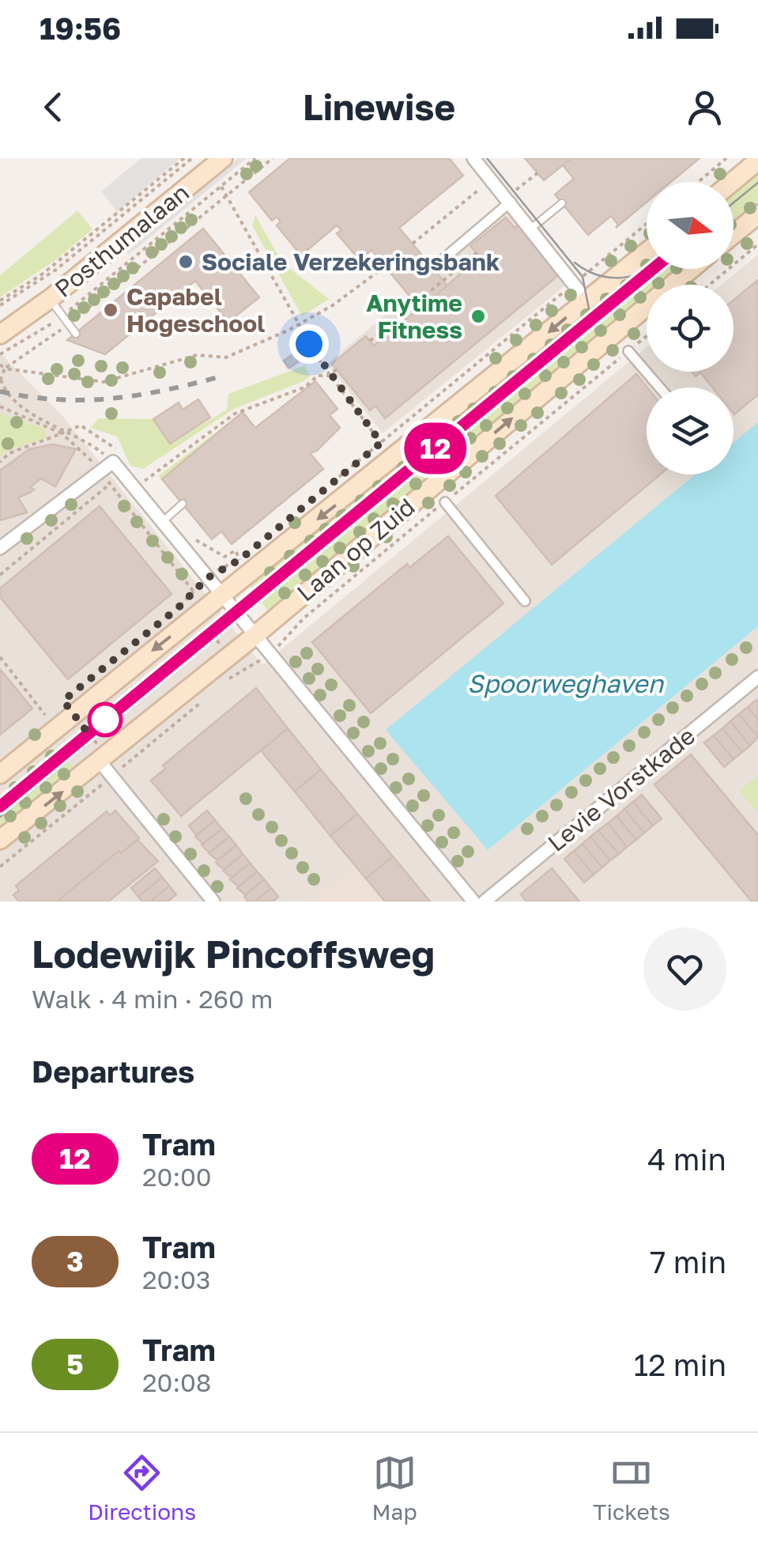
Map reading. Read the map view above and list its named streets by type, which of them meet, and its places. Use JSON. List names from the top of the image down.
{
  "streets": {
    "main road": ["Posthumalaan", "Laan op Zuid"],
    "street": ["Levie Vorstkade"]
  },
  "water": ["Spoorweghaven"],
  "places": ["Sociale Verzekeringsbank", "Capabel Hogeschool", "Anytime Fitness"],
  "lines": ["tram line 12"],
  "north": "right",
  "page": {
    "status": "19:56",
    "header": "Linewise",
    "on_map": "12",
    "heading": [
      ["Lodewijk Pincoffsweg", "Walk · 4 min · 260 m"],
      "Departures"
    ],
    "list": [
      {
        "mark": "12",
        "name": "Tram",
        "note": "20:00",
        "value": "4 min"
      },
      {
        "mark": "3",
        "name": "Tram",
        "note": "20:03",
        "value": "7 min"
      },
      {
        "mark": "5",
        "name": "Tram",
        "note": "20:08",
        "value": "12 min"
      }
    ],
    "tabs": ["Directions", "Map", "Tickets"]
  }
}
